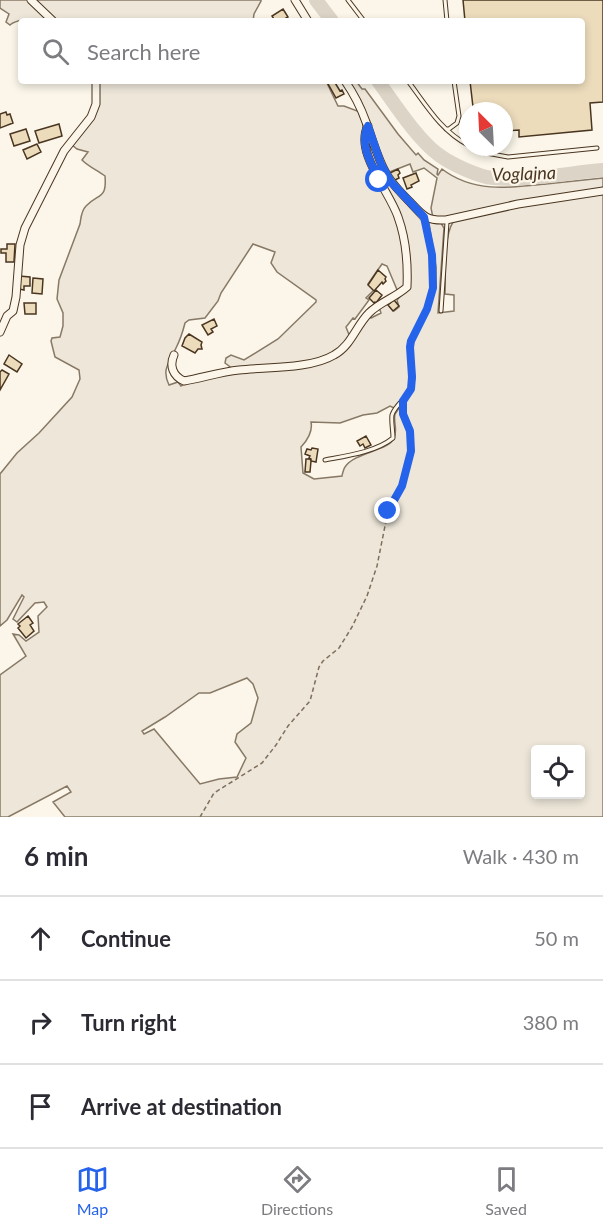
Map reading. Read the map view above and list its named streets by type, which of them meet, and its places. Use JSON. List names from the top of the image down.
{
  "water": ["Voglajna"],
  "north": "top left",
  "page": {
    "search": "Search here",
    "heading": ["6 min", "Walk · 430 m"],
    "list": [
      ["Continue", "50 m"],
      ["Turn right", "380 m"],
      "Arrive at destination"
    ],
    "nav": ["Map", "Directions", "Saved"]
  }
}
